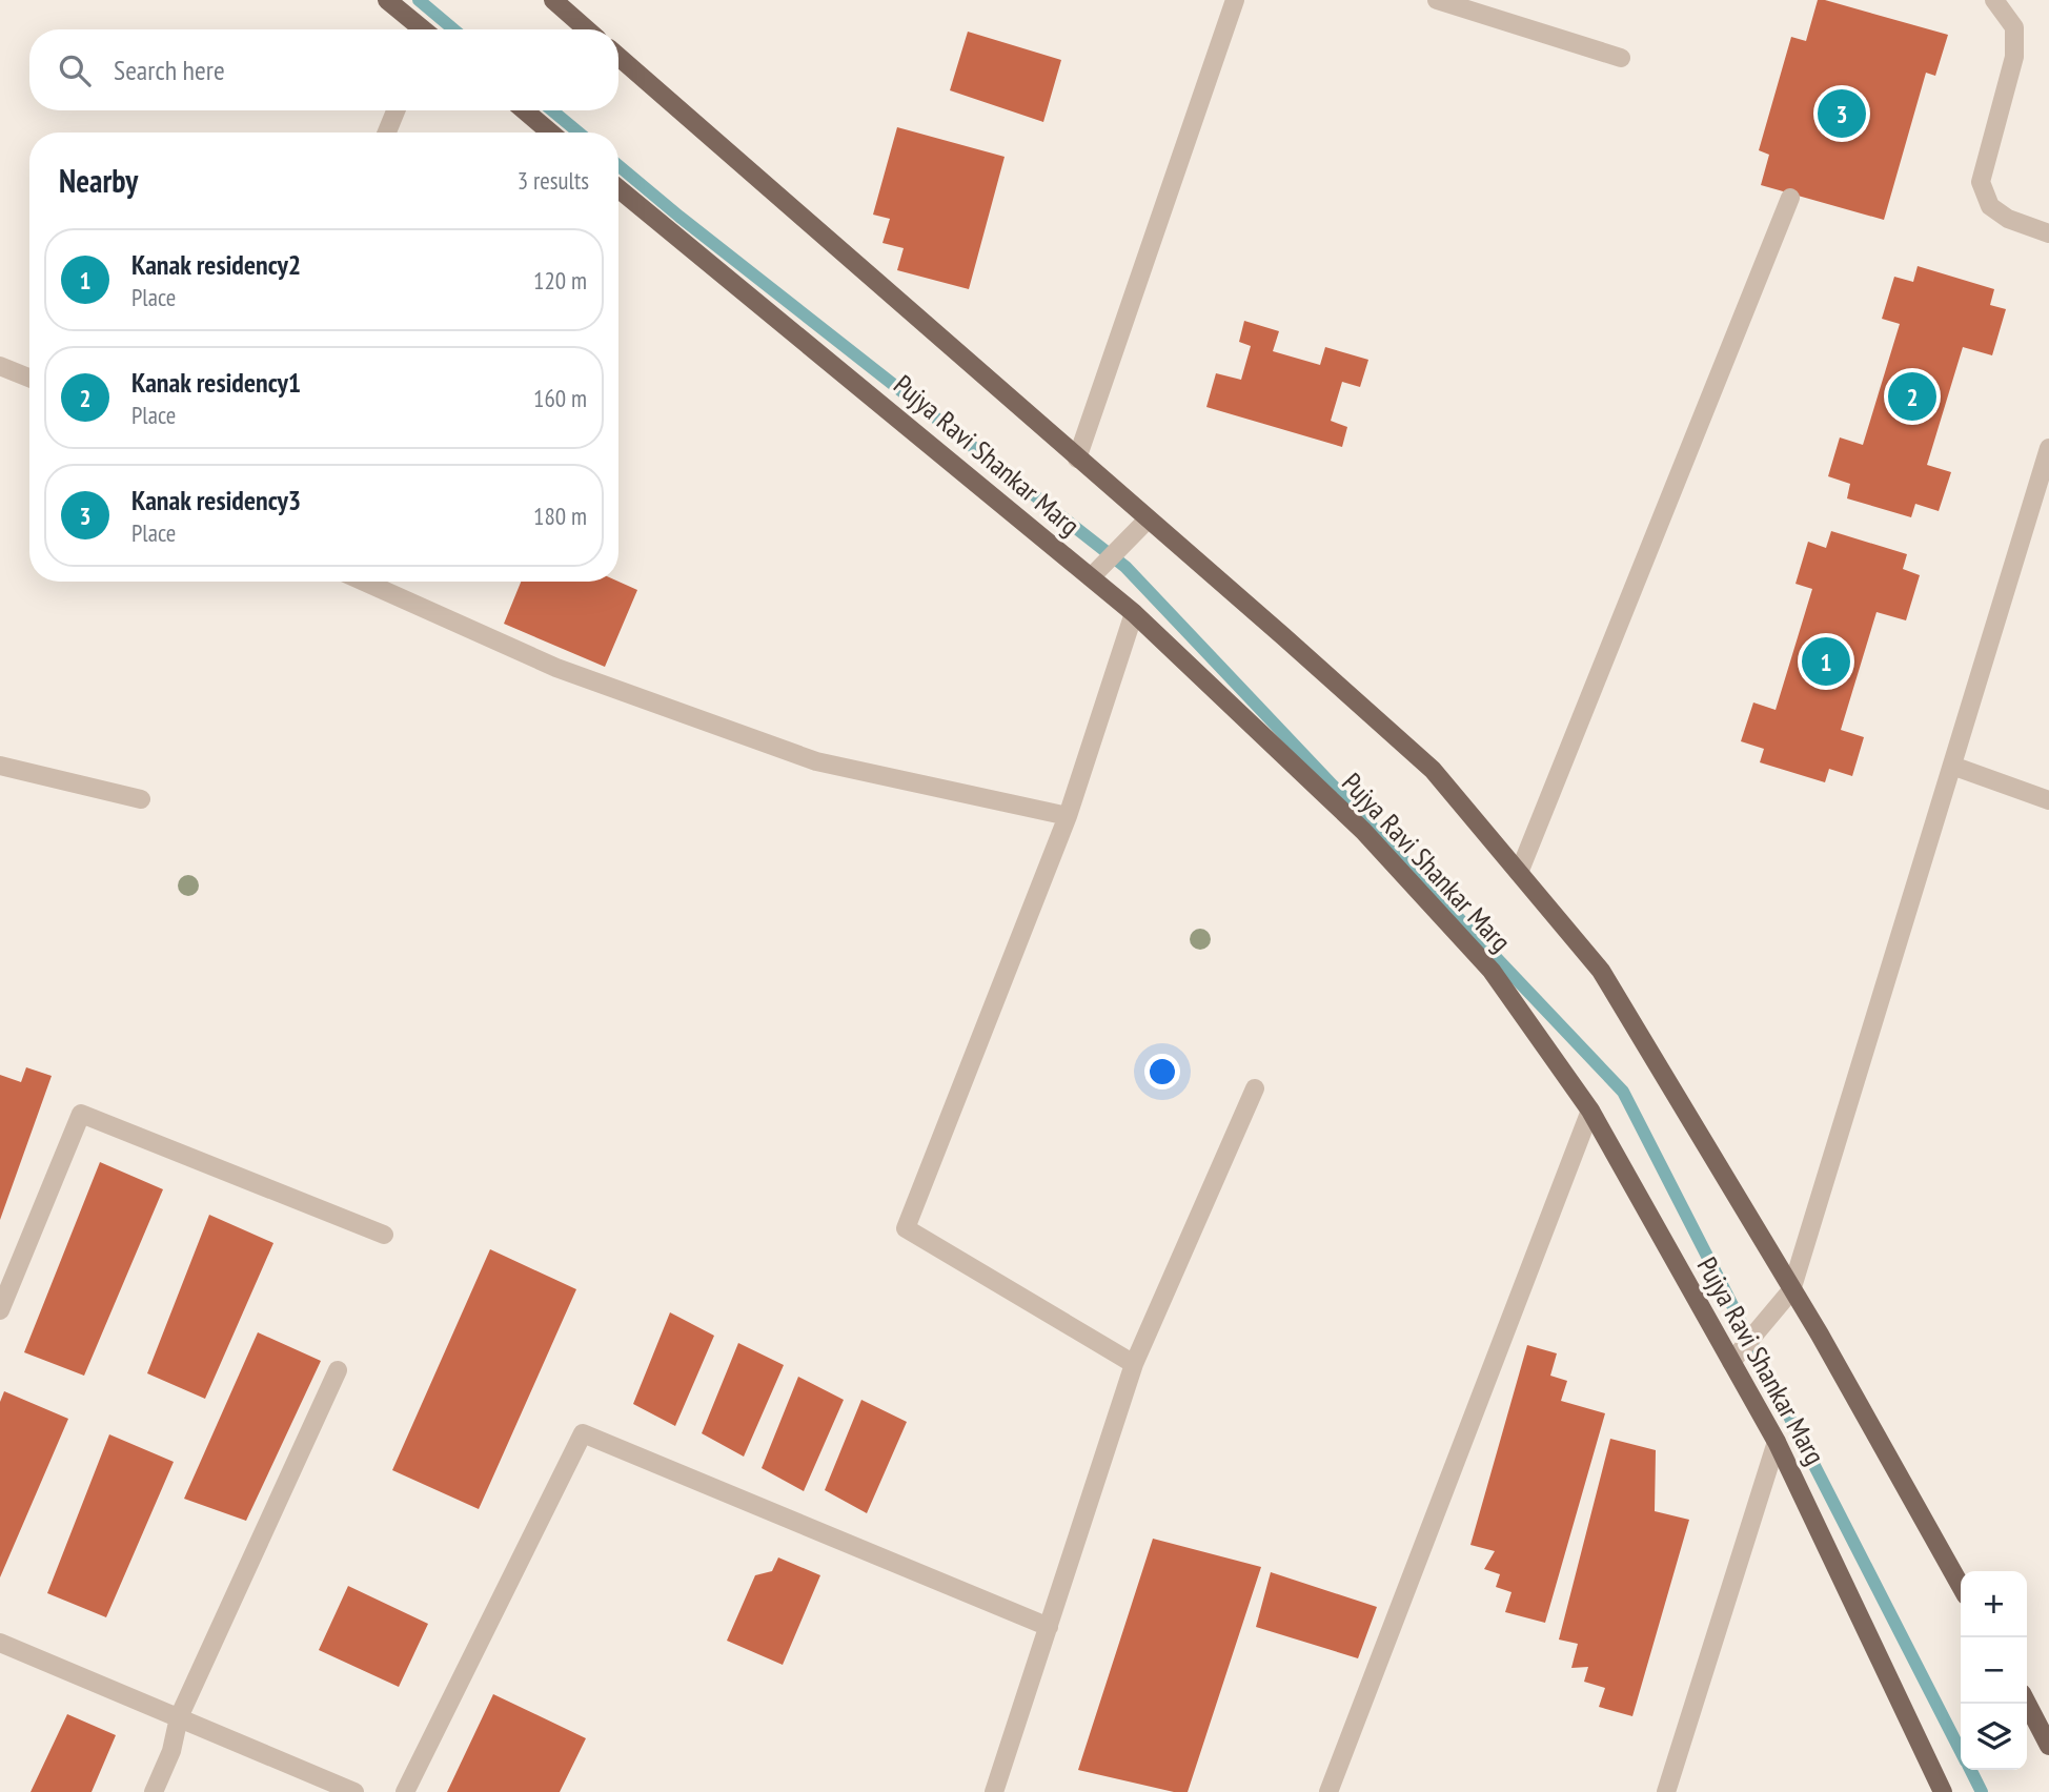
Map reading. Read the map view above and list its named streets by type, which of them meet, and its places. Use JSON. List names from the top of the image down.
{
  "streets": {
    "main road": ["Pujya Ravi Shankar Marg"]
  },
  "page": {
    "search": "Search here",
    "pins": ["3", "2", "1"],
    "heading": ["Nearby", "3 results"],
    "list": [
      {
        "mark": "1",
        "name": "Kanak residency2",
        "note": "Place",
        "value": "120 m"
      },
      {
        "mark": "2",
        "name": "Kanak residency1",
        "note": "Place",
        "value": "160 m"
      },
      {
        "mark": "3",
        "name": "Kanak residency3",
        "note": "Place",
        "value": "180 m"
      }
    ],
    "map_buttons": ["+", "−"]
  }
}
